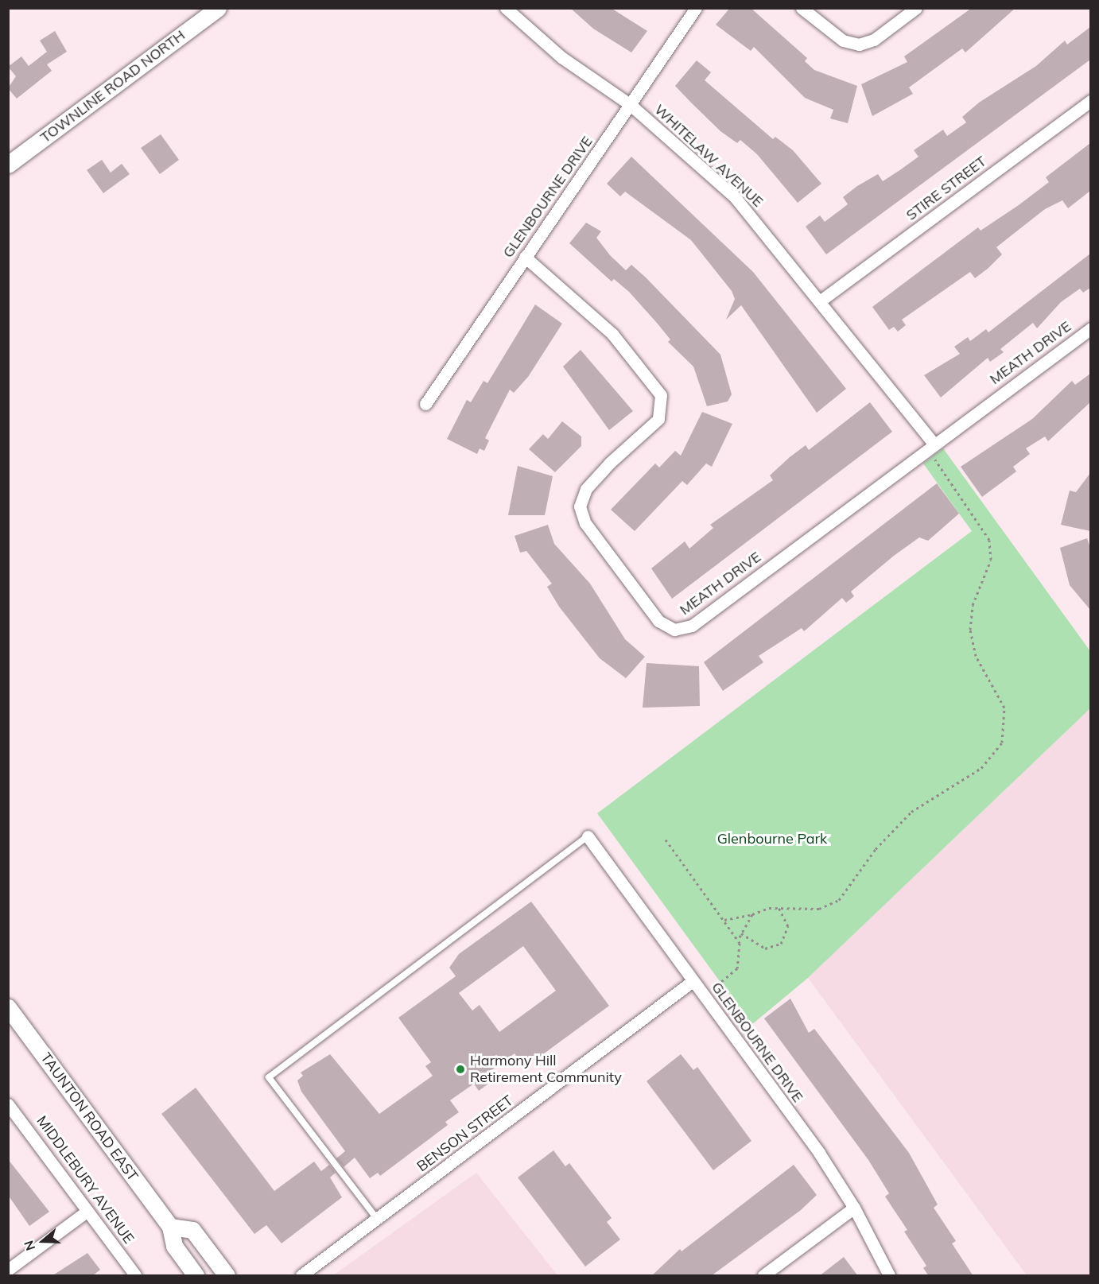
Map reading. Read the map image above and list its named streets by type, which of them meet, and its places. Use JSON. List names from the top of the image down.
{
  "streets": {
    "main road": ["TOWNLINE ROAD NORTH", "TAUNTON ROAD EAST"],
    "street": [
      "WHITELAW AVENUE",
      "STIRE STREET",
      "GLENBOURNE DRIVE",
      "MEATH DRIVE",
      "BENSON STREET",
      "MIDDLEBURY AVENUE"
    ]
  },
  "crossings": [
    ["WHITELAW AVENUE", "STIRE STREET"],
    ["WHITELAW AVENUE", "GLENBOURNE DRIVE"],
    ["WHITELAW AVENUE", "MEATH DRIVE"],
    ["GLENBOURNE DRIVE", "MEATH DRIVE"],
    ["GLENBOURNE DRIVE", "BENSON STREET"]
  ],
  "parks": ["Glenbourne Park"],
  "places": ["Harmony Hill Retirement Community"],
  "north": "left"
}
